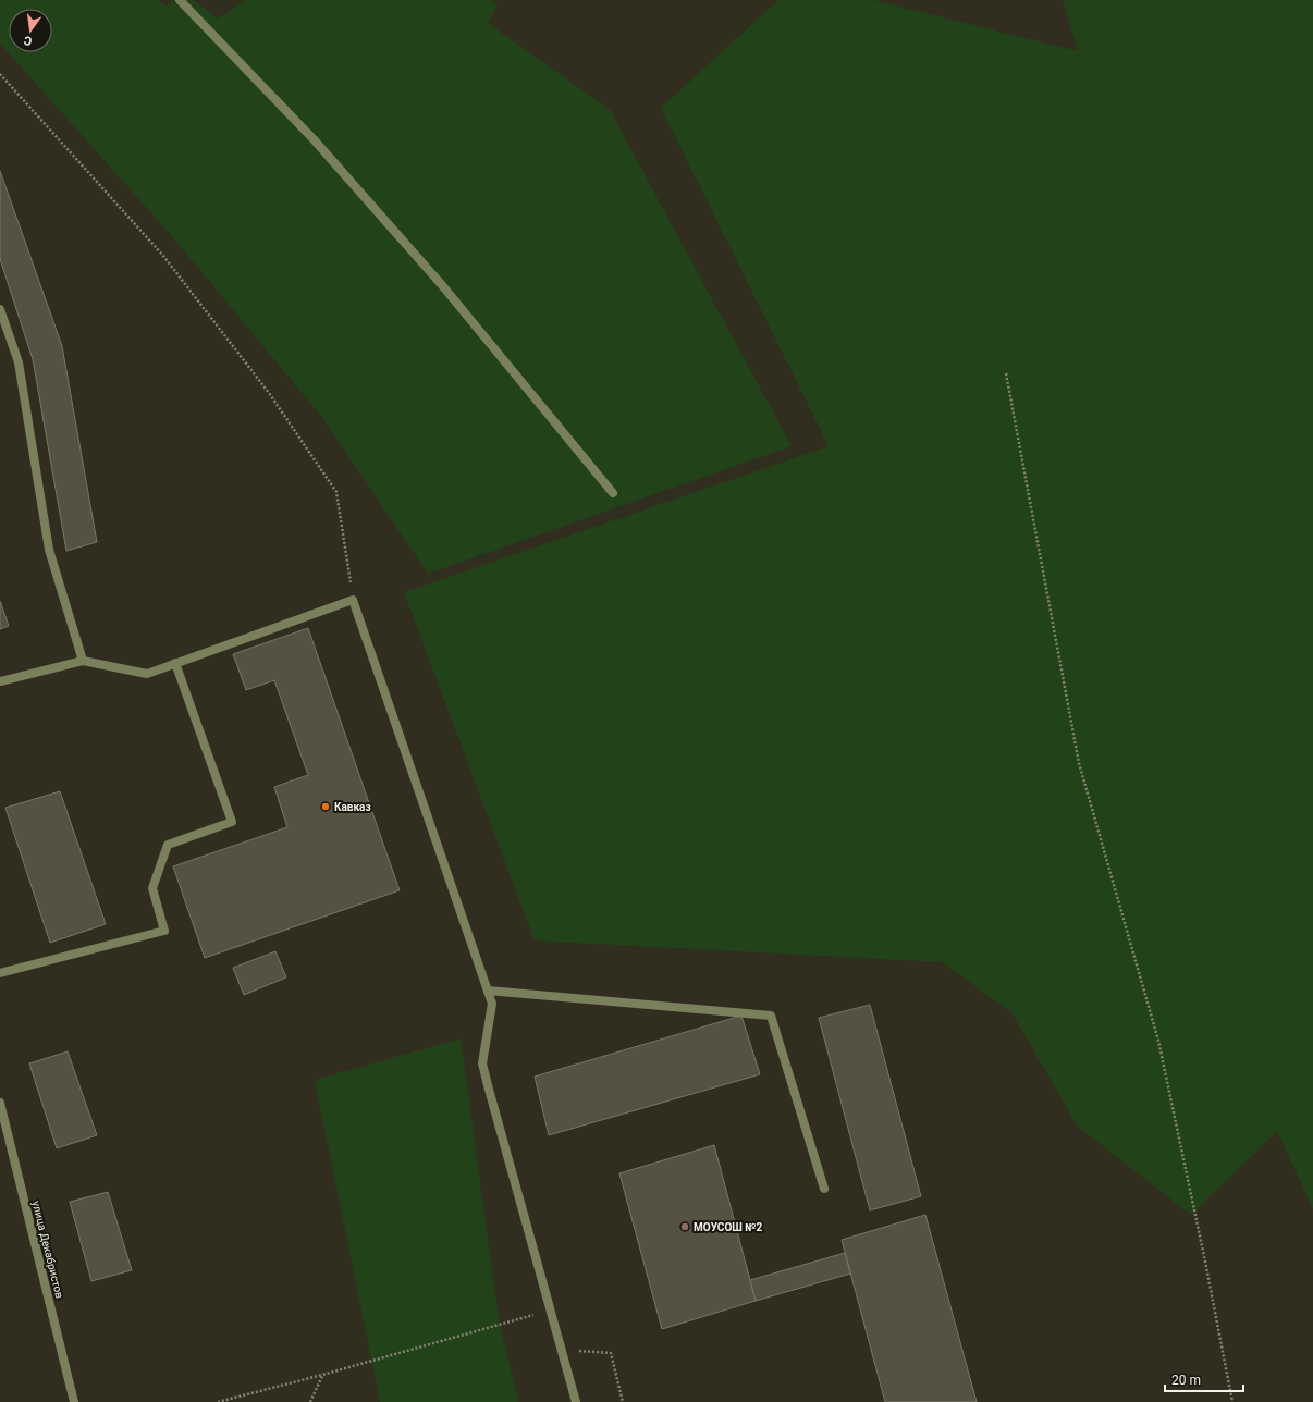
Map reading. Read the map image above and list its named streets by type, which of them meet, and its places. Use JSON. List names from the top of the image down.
{
  "streets": {
    "street": ["улица Декабристов"]
  },
  "places": ["Кавказ", "МОУСОШ №2"],
  "scale_bar": "20 m",
  "north": "bottom"
}
